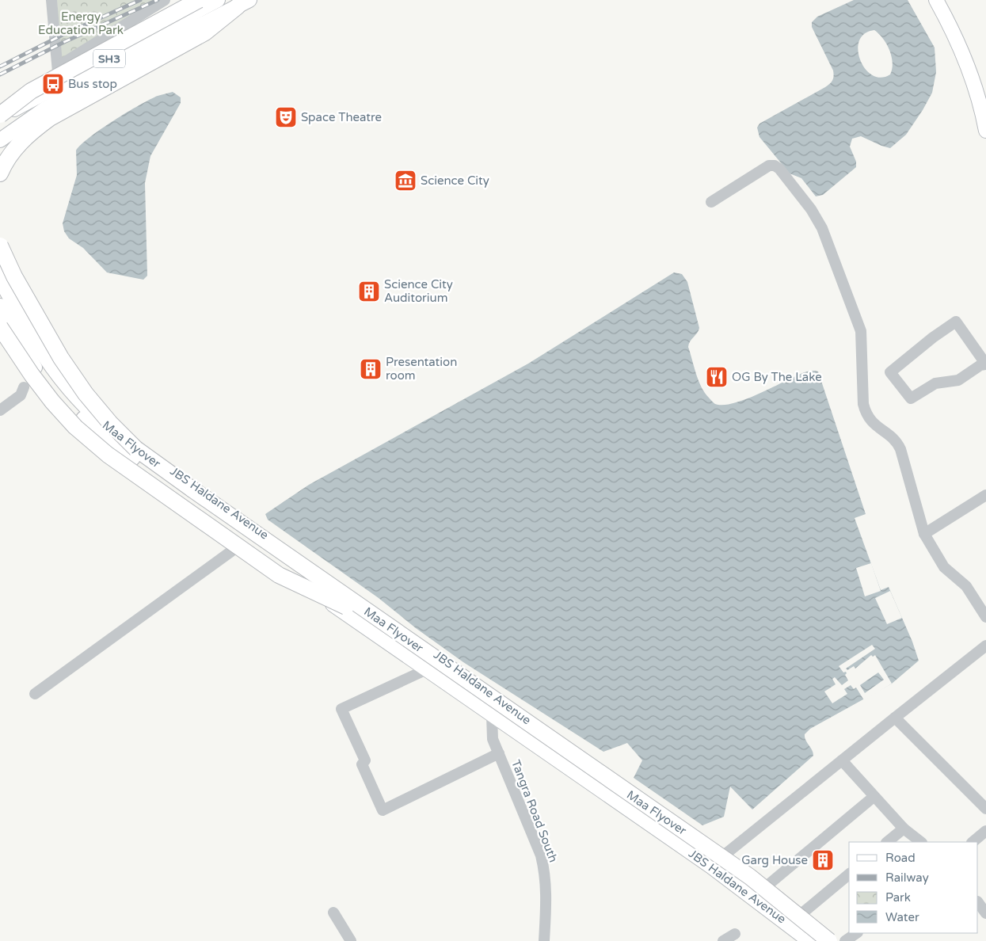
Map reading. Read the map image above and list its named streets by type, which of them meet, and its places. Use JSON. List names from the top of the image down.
{
  "streets": {
    "highway": ["Maa Flyover"],
    "main road": ["SH3", "JBS Haldane Avenue"],
    "street": ["Tangra Road South"]
  },
  "crossings": [
    ["JBS Haldane Avenue", "Tangra Road South"]
  ],
  "parks": ["Energy Education Park"],
  "places": {
    "bus stop": ["Bus stop"],
    "theatre": ["Space Theatre"],
    "museum": ["Science City"],
    "building": ["Science City Auditorium", "Presentation room", "Garg House"],
    "restaurant": ["OG By The Lake"]
  },
  "legend": [
    "Road",
    "Railway",
    "Park",
    "Water"
  ]
}
